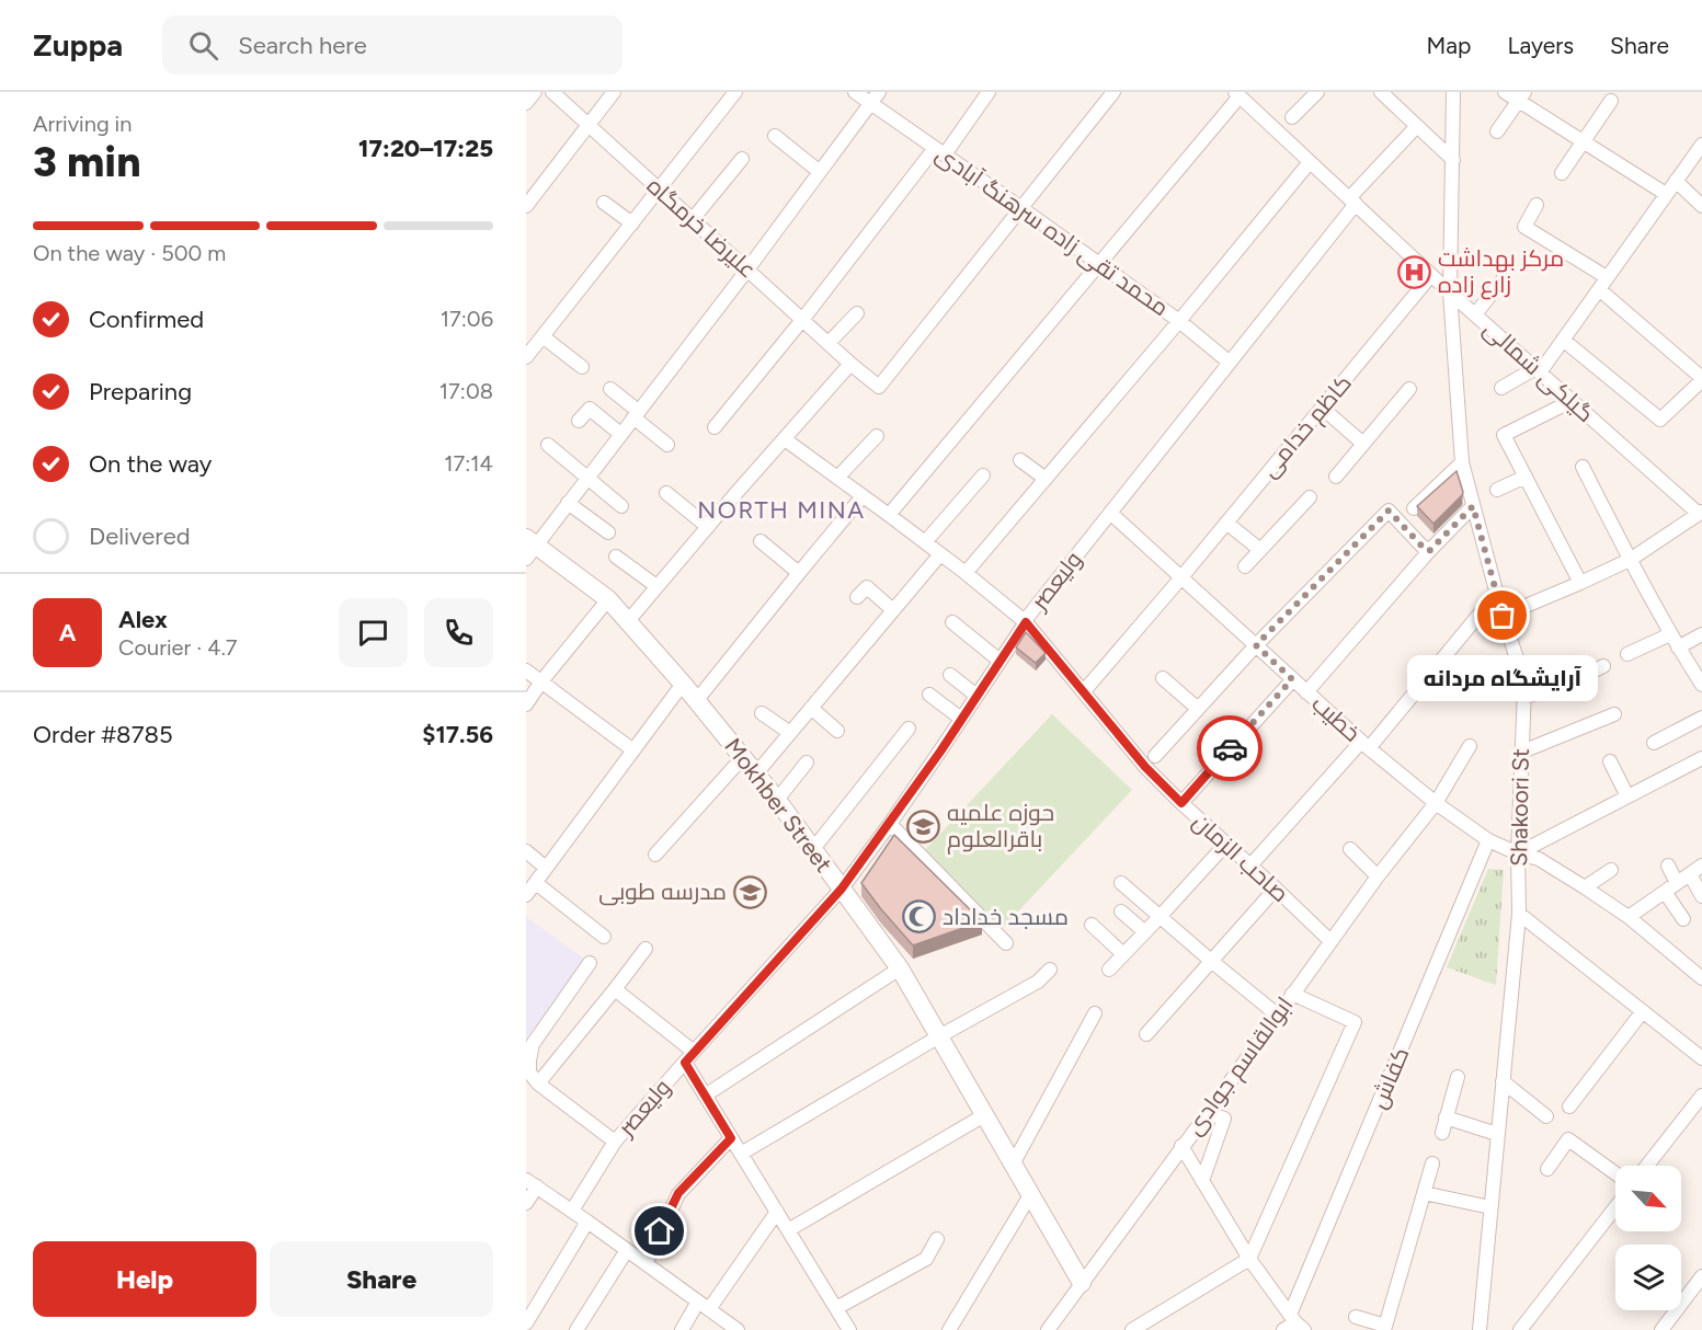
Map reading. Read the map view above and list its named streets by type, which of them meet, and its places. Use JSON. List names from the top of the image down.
{
  "streets": {
    "main road": ["Mokhber Street"],
    "street": [
      "علیرضا خرمگاه",
      "محمد تقی زاده سرهنگ آبادی",
      "گيلکی شمالی",
      "کاظم خدامی",
      "ولیعصر",
      "خطیب",
      "Shakoori St",
      "صاحب الزمان",
      "ابوالقاسم جوادی",
      "کفاش"
    ]
  },
  "crossings": [
    ["علیرضا خرمگاه", "محمد تقی زاده سرهنگ آبادی"],
    ["محمد تقی زاده سرهنگ آبادی", "ولیعصر"],
    ["گيلکی شمالی", "کاظم خدامی"],
    ["گيلکی شمالی", "ولیعصر"],
    ["گيلکی شمالی", "Shakoori St"],
    ["کاظم خدامی", "خطیب"],
    ["کاظم خدامی", "صاحب الزمان"],
    ["ولیعصر", "خطیب"],
    ["ولیعصر", "Mokhber Street"],
    ["ولیعصر", "صاحب الزمان"],
    ["خطیب", "Shakoori St"],
    ["خطیب", "ابوالقاسم جوادی"],
    ["خطیب", "کفاش"],
    ["Mokhber Street", "ابوالقاسم جوادی"],
    ["صاحب الزمان", "ابوالقاسم جوادی"]
  ],
  "districts": ["NORTH MINA"],
  "places": {
    "hospital": ["مرکز بهداشت زارع زاده"],
    "other": ["آرایشگاه مردانه"],
    "school or university": ["حوزه علمیه باقرالعلوم", "مدرسه طوبی"],
    "mosque": ["مسجد خداداد"]
  },
  "north": "bottom right",
  "page": {
    "header": "Zuppa",
    "search": "Search here",
    "nav": ["Map", "Layers", "Share"],
    "heading": ["3 min", "Arriving in", "17:20–17:25"],
    "panel": [
      "Alex",
      "Courier · 4.7",
      "Order #8785",
      "$17.56"
    ],
    "bar": "On the way · 500 m",
    "list": [
      ["Confirmed", "17:06"],
      ["Preparing", "17:08"],
      ["On the way", "17:14"],
      "Delivered"
    ],
    "round": "A",
    "bubble": "آرایشگاه مردانه",
    "buttons": ["Help", "Share"]
  }
}
